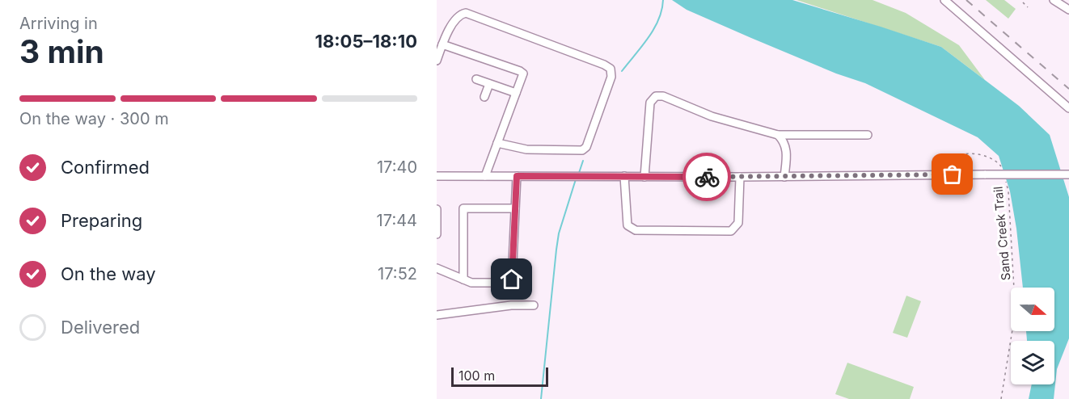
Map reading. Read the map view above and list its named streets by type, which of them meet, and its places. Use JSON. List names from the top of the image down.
{
  "streets": {
    "path": ["Sand Creek Trail"]
  },
  "scale_bar": "100 m",
  "north": "right",
  "page": {
    "heading": ["3 min", "Arriving in", "18:05–18:10"],
    "bar": "On the way · 300 m",
    "list": [
      ["Confirmed", "17:40"],
      ["Preparing", "17:44"],
      ["On the way", "17:52"],
      "Delivered"
    ],
    "scale": "100 m"
  }
}
